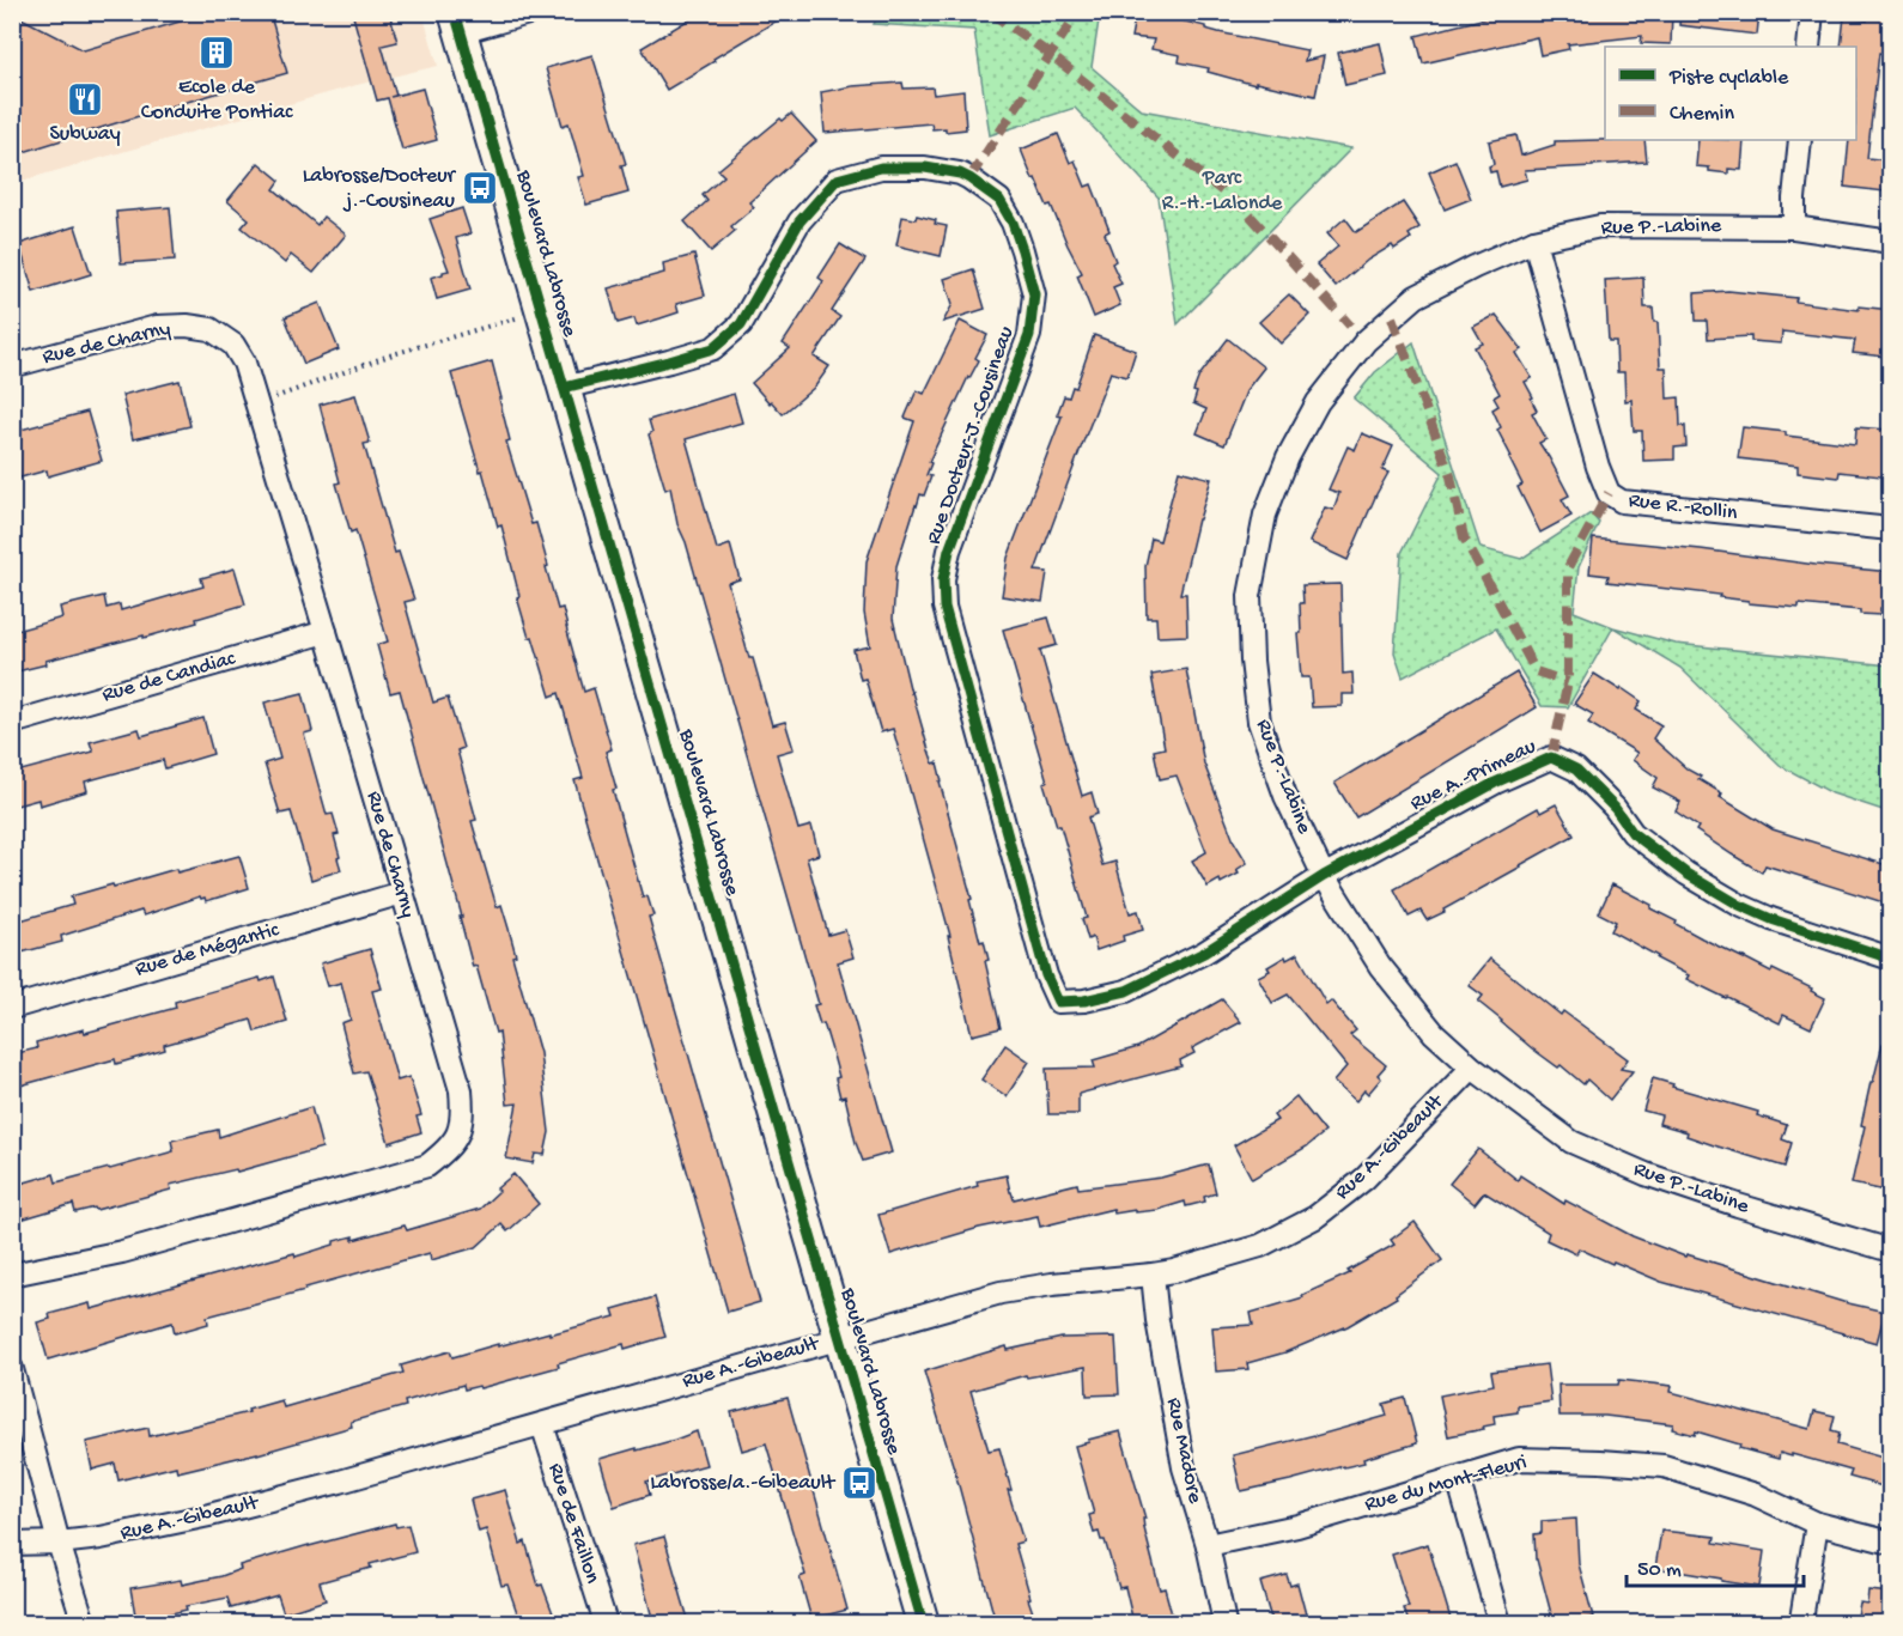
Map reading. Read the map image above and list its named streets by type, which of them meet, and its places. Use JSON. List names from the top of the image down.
{
  "streets": {
    "main road": ["Boulevard Labrosse"],
    "street": [
      "Rue P.-Labine",
      "Rue de Charny",
      "Rue Docteur-J.-Cousineau",
      "Rue R.-Rollin",
      "Rue de Candiac",
      "Rue A.-Primeau",
      "Rue de Mégantic",
      "Rue A.-Gibeault",
      "Rue Madore",
      "Rue du Mont-Fleuri",
      "Rue de Faillon"
    ]
  },
  "crossings": [
    ["Rue P.-Labine", "Rue Docteur-J.-Cousineau"],
    ["Rue P.-Labine", "Rue R.-Rollin"],
    ["Rue P.-Labine", "Rue A.-Primeau"],
    ["Rue P.-Labine", "Rue A.-Gibeault"],
    ["Boulevard Labrosse", "Rue Docteur-J.-Cousineau"],
    ["Boulevard Labrosse", "Rue A.-Gibeault"],
    ["Rue de Charny", "Rue de Candiac"],
    ["Rue de Charny", "Rue de Mégantic"],
    ["Rue Docteur-J.-Cousineau", "Rue A.-Primeau"],
    ["Rue A.-Gibeault", "Rue Madore"],
    ["Rue A.-Gibeault", "Rue de Faillon"],
    ["Rue Madore", "Rue du Mont-Fleuri"]
  ],
  "parks": ["Parc R.-H.-Lalonde"],
  "places": {
    "building": ["Ecole de Conduite Pontiac"],
    "restaurant": ["Subway"],
    "bus stop": ["Labrosse/Docteur j.-Cousineau", "Labrosse/a.-Gibeault"]
  },
  "legend": ["Piste cyclable", "Chemin"],
  "scale_bar": "50 m"
}
